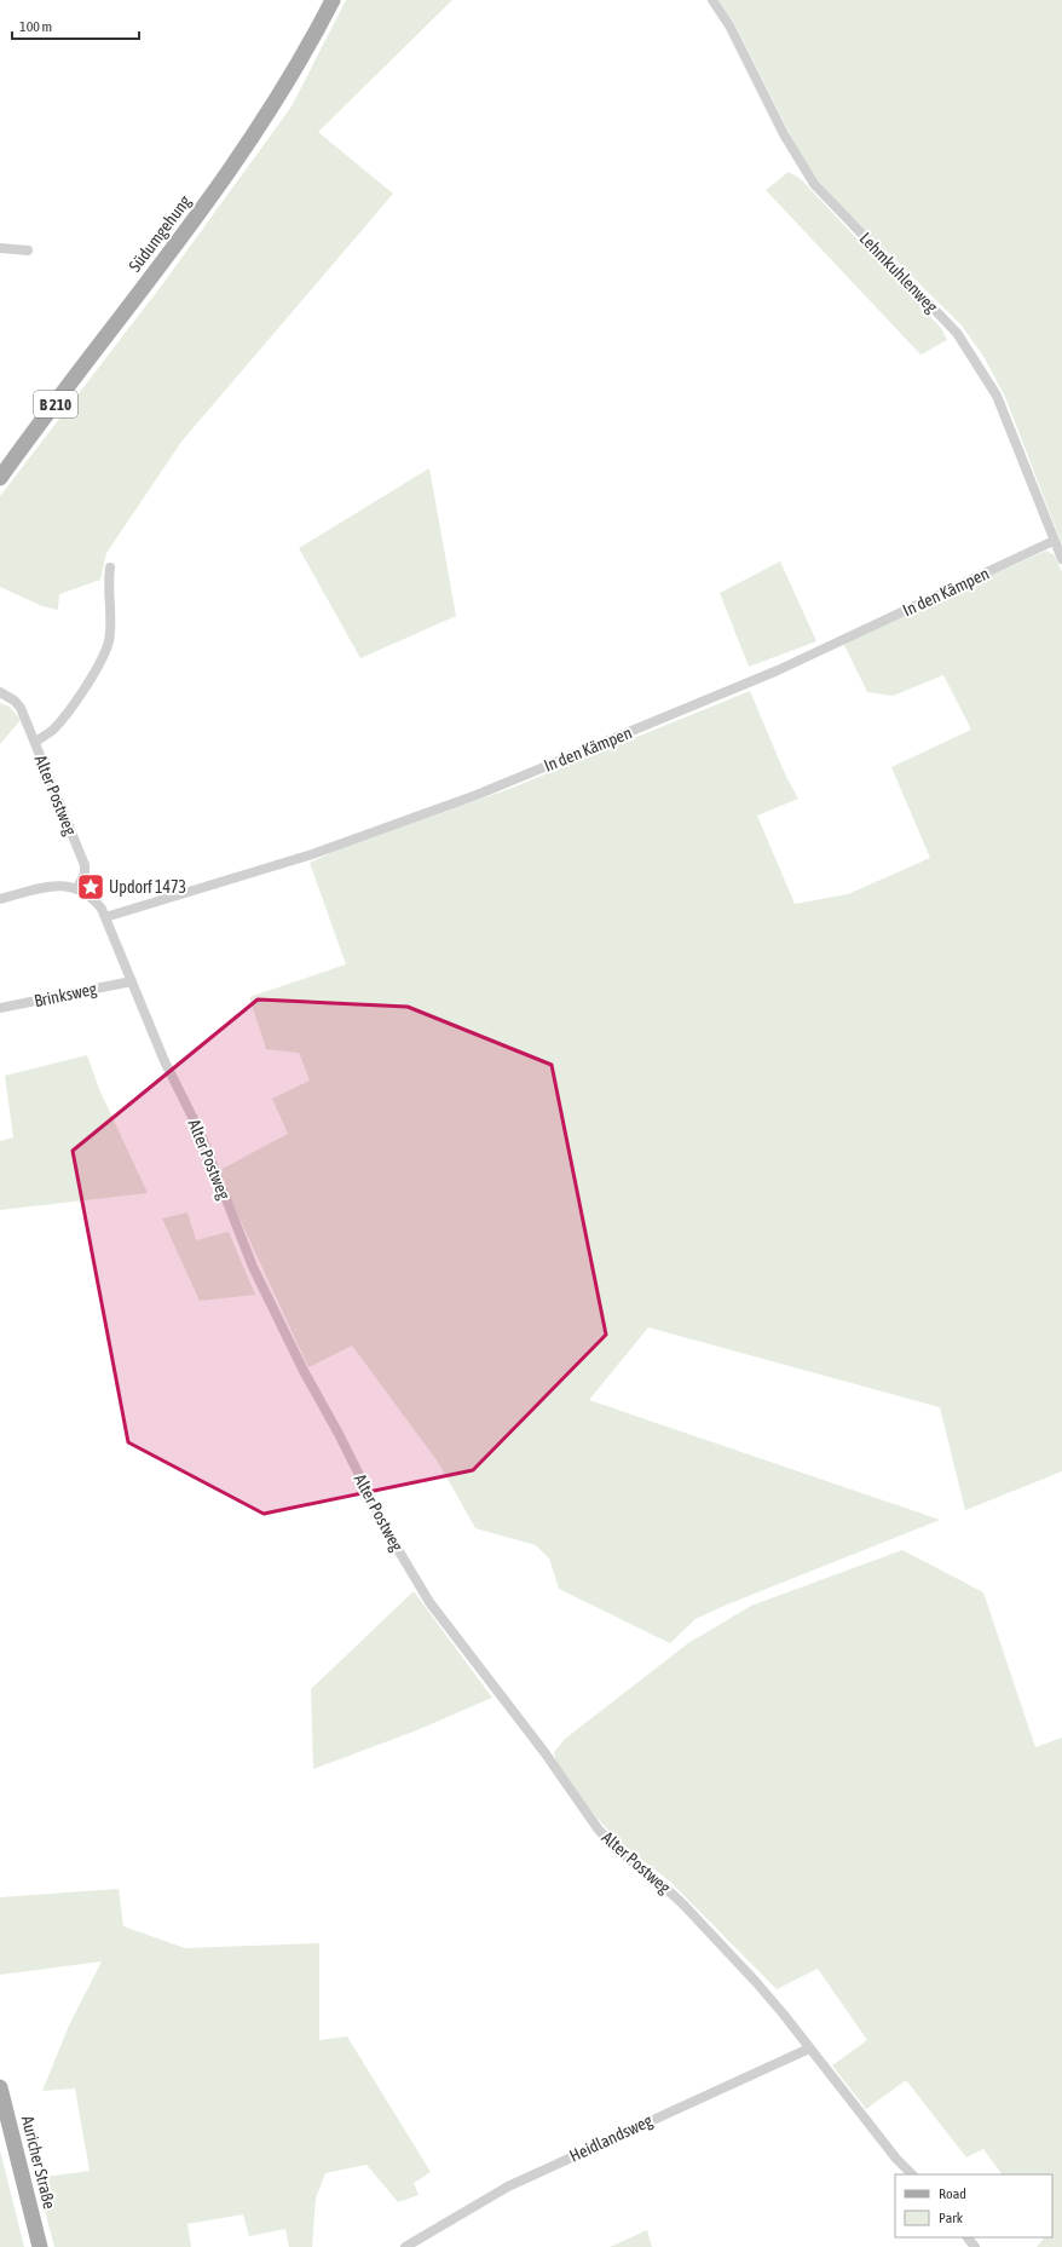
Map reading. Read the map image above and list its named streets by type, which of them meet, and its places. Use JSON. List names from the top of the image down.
{
  "streets": {
    "main road": ["Südumgehung", "B 210", "Auricher Straße"],
    "street": [
      "Lehmkuhlenweg",
      "In den Kämpen",
      "Alter Postweg",
      "Brinksweg",
      "Heidlandsweg"
    ]
  },
  "crossings": [
    ["Lehmkuhlenweg", "In den Kämpen"],
    ["In den Kämpen", "Alter Postweg"],
    ["Alter Postweg", "Brinksweg"],
    ["Alter Postweg", "Heidlandsweg"]
  ],
  "places": {
    "place": ["Updorf 1473"]
  },
  "legend": ["Road", "Park"],
  "scale_bar": "100 m"
}
